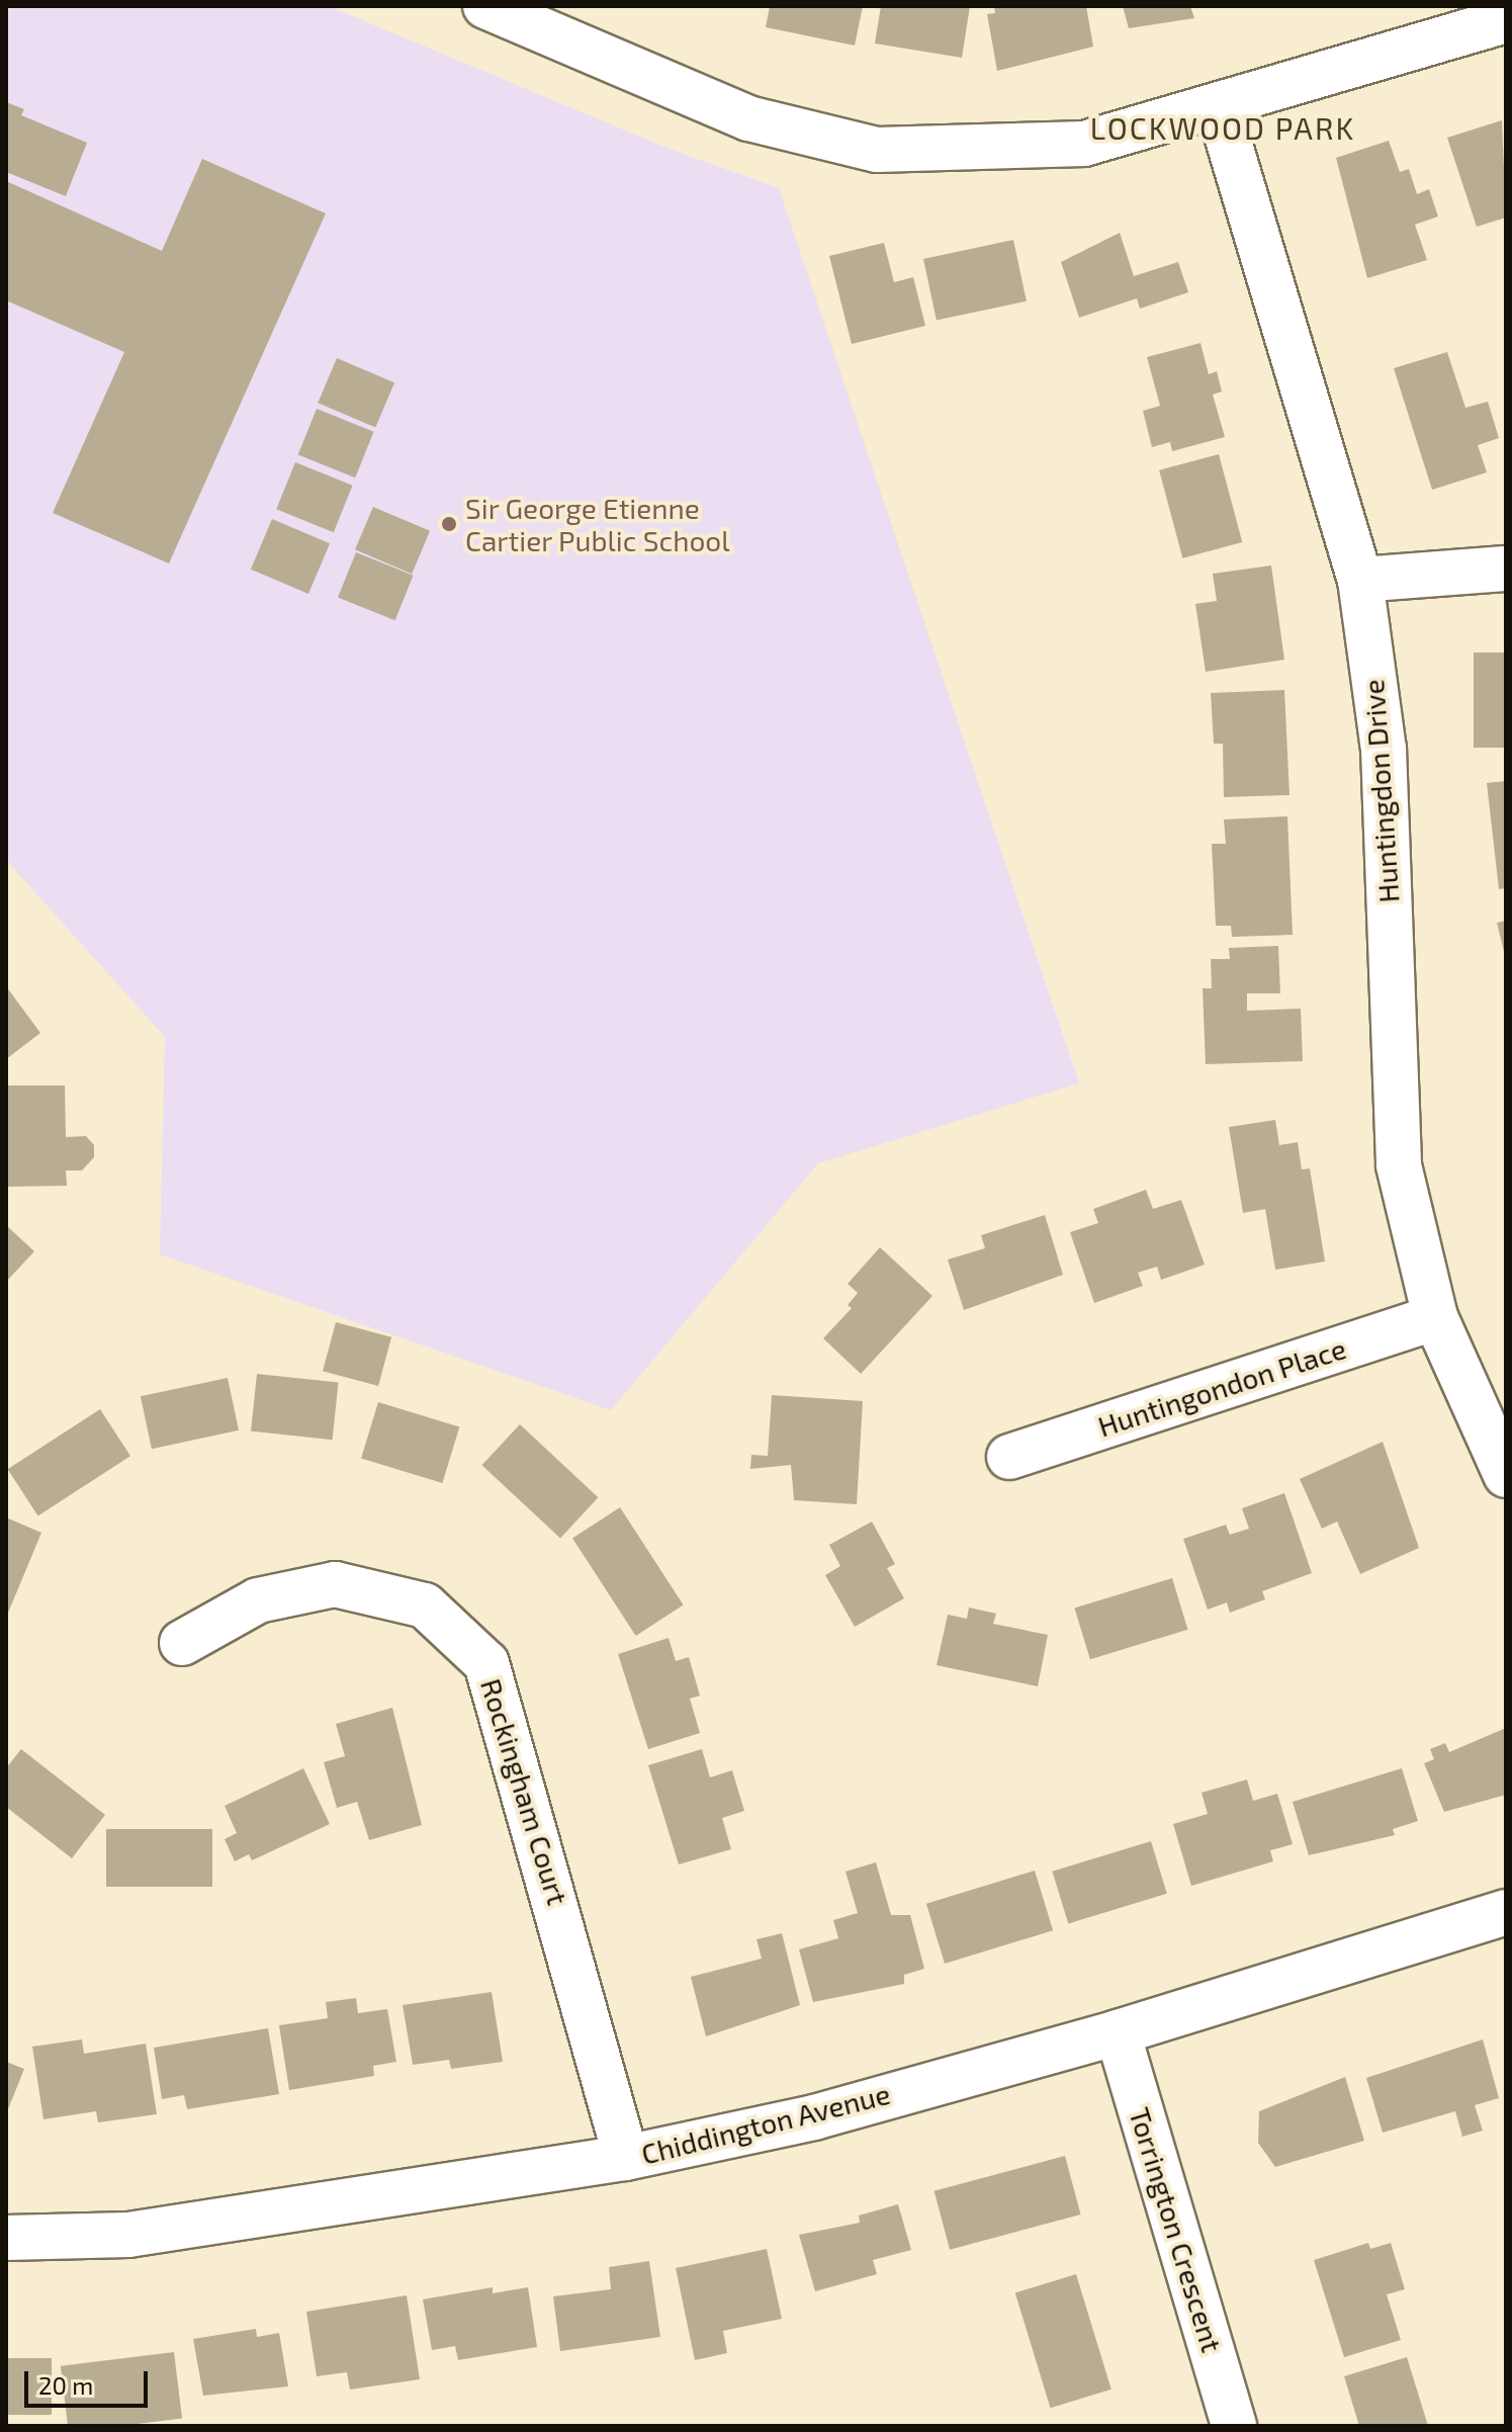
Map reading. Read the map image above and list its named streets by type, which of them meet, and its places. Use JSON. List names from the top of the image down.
{
  "streets": {
    "street": [
      "Huntingdon Drive",
      "Huntingondon Place",
      "Rockingham Court",
      "Chiddington Avenue",
      "Torrington Crescent"
    ]
  },
  "crossings": [
    ["Huntingdon Drive", "Huntingondon Place"],
    ["Rockingham Court", "Chiddington Avenue"],
    ["Chiddington Avenue", "Torrington Crescent"]
  ],
  "districts": ["LOCKWOOD PARK"],
  "places": ["Sir George Etienne Cartier Public School"],
  "scale_bar": "20 m"
}
